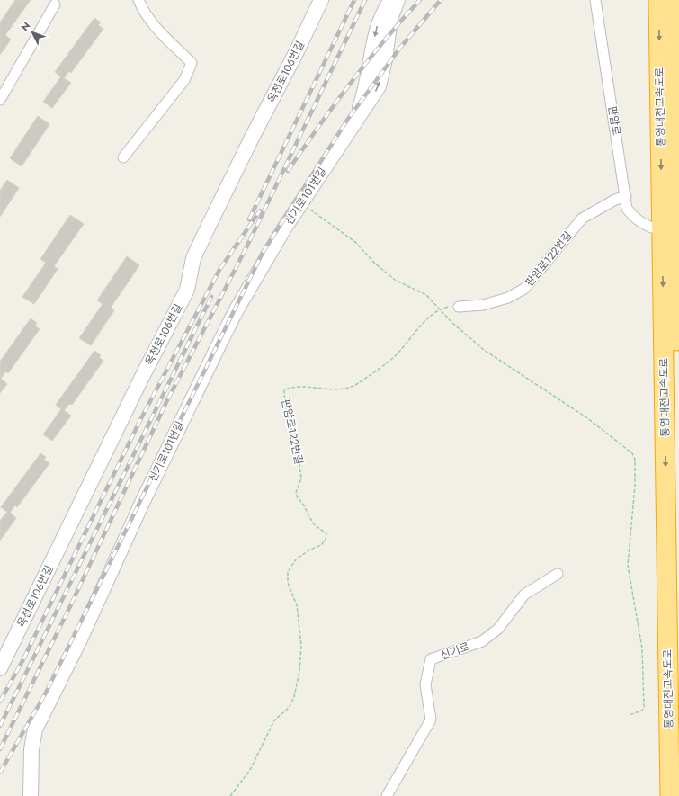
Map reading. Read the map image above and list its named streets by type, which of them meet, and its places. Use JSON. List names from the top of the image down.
{
  "streets": {
    "highway": ["통영대전고속도로"],
    "street": [
      "옥천로106번길",
      "판암로",
      "신기로101번길",
      "판암로122번길",
      "신기로"
    ]
  },
  "crossings": [
    ["판암로", "판암로122번길"]
  ],
  "north": "top left"
}
